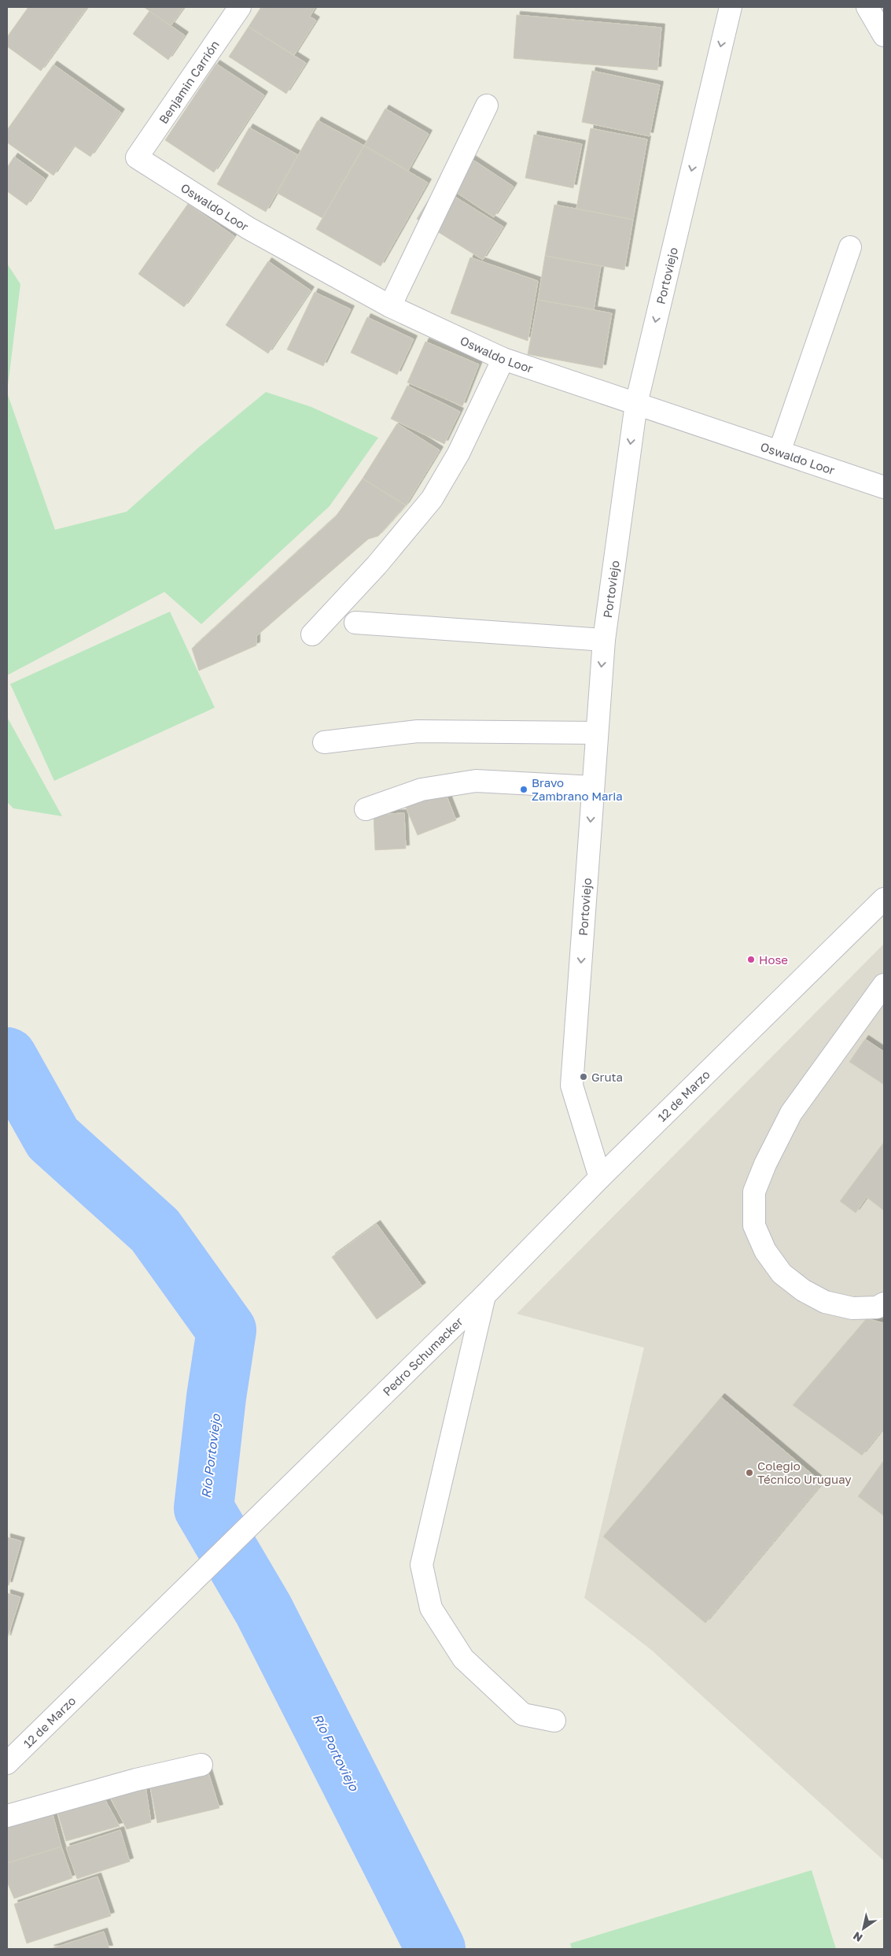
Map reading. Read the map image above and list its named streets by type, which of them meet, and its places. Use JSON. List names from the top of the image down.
{
  "streets": {
    "street": [
      "Benjamin Carrión",
      "Oswaldo Loor",
      "Portoviejo",
      "12 de Marzo",
      "Pedro Schumacker"
    ]
  },
  "crossings": [
    ["Benjamin Carrión", "Oswaldo Loor"],
    ["Oswaldo Loor", "Portoviejo"],
    ["Portoviejo", "12 de Marzo"],
    ["12 de Marzo", "Pedro Schumacker"]
  ],
  "one_way": ["Portoviejo"],
  "water": ["Río Portoviejo"],
  "places": [
    "Bravo Zambrano Maria",
    "Hose",
    "Gruta",
    "Colegio Técnico Uruguay"
  ],
  "north": "bottom left"
}
